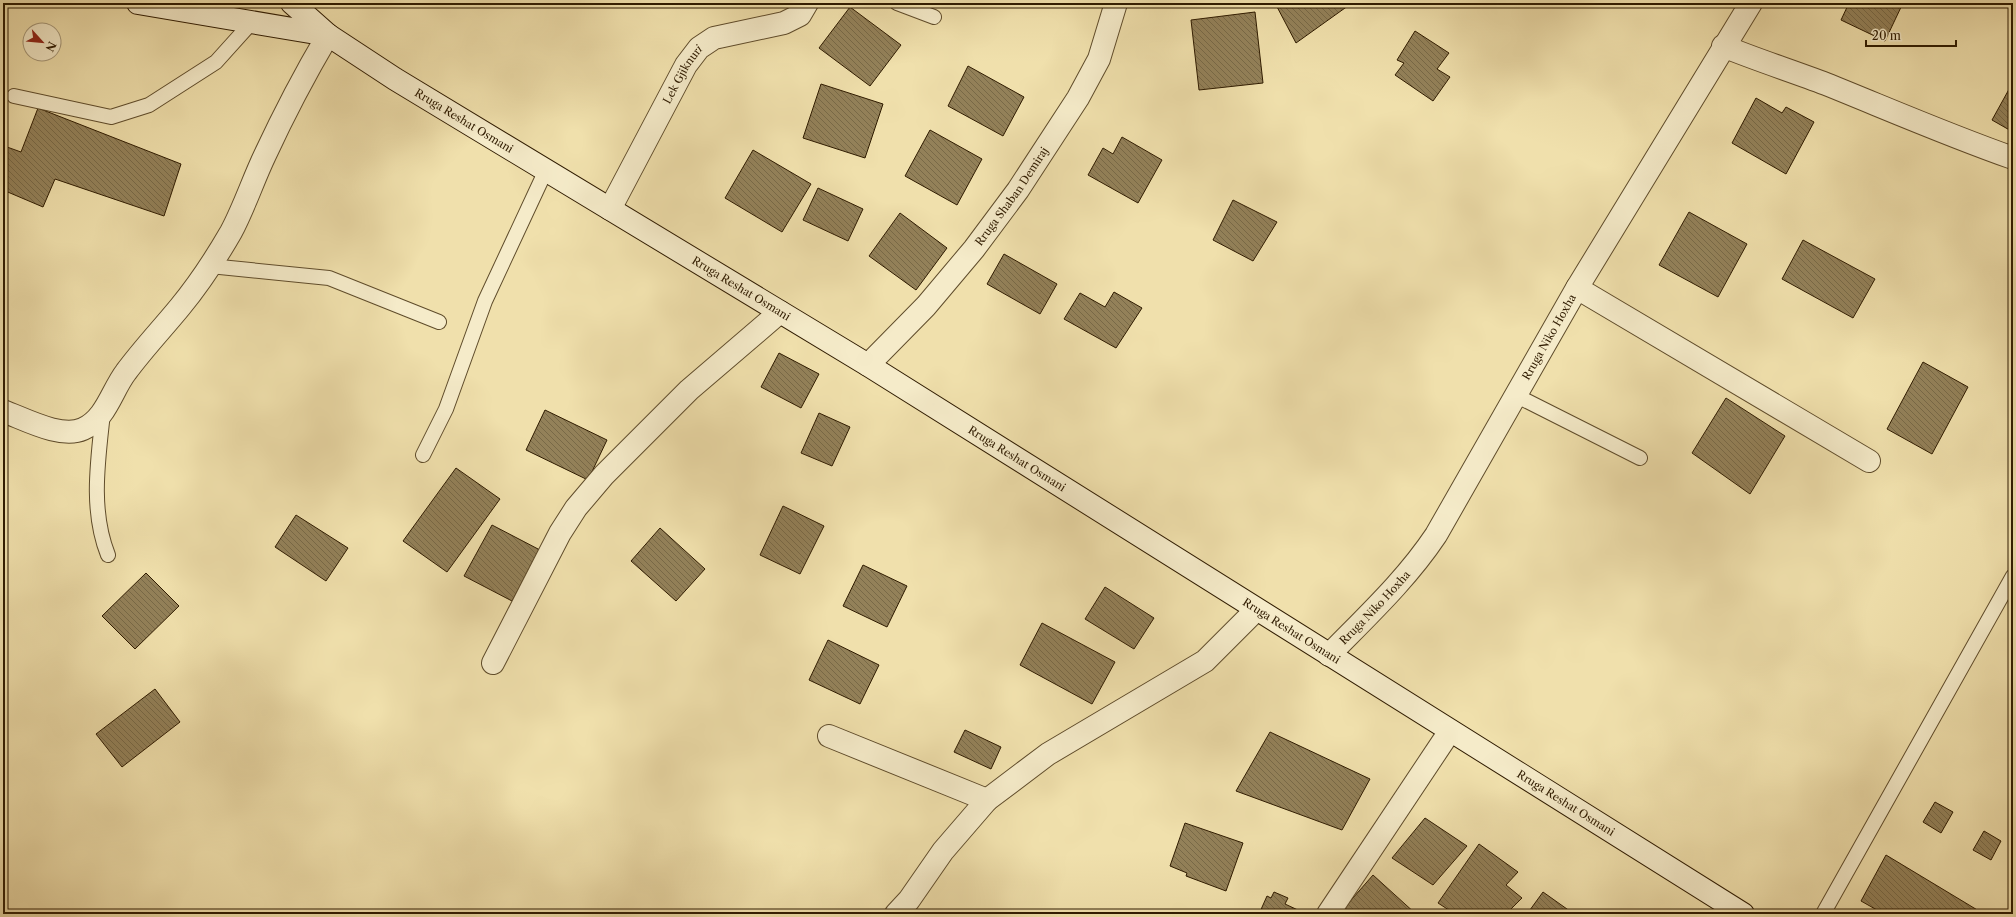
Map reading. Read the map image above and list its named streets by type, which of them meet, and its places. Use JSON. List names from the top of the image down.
{
  "streets": {
    "street": [
      "Lek Gjiknuri",
      "Rruga Reshat Osmani",
      "Rruga Shaban Demiraj",
      "Rruga Niko Hoxha"
    ]
  },
  "crossings": [
    ["Lek Gjiknuri", "Rruga Reshat Osmani"],
    ["Rruga Reshat Osmani", "Rruga Shaban Demiraj"],
    ["Rruga Reshat Osmani", "Rruga Niko Hoxha"]
  ],
  "scale_bar": "20 m",
  "north": "bottom right"
}
